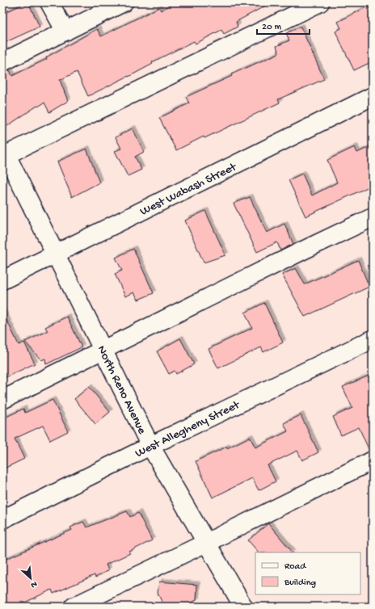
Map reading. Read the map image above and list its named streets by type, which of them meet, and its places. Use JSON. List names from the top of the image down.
{
  "streets": {
    "street": ["West Wabash Street", "North Reno Avenue", "West Allegheny Street"]
  },
  "crossings": [
    ["West Wabash Street", "North Reno Avenue"],
    ["North Reno Avenue", "West Allegheny Street"]
  ],
  "legend": ["Road", "Building"],
  "scale_bar": "20 m",
  "north": "bottom right"
}
